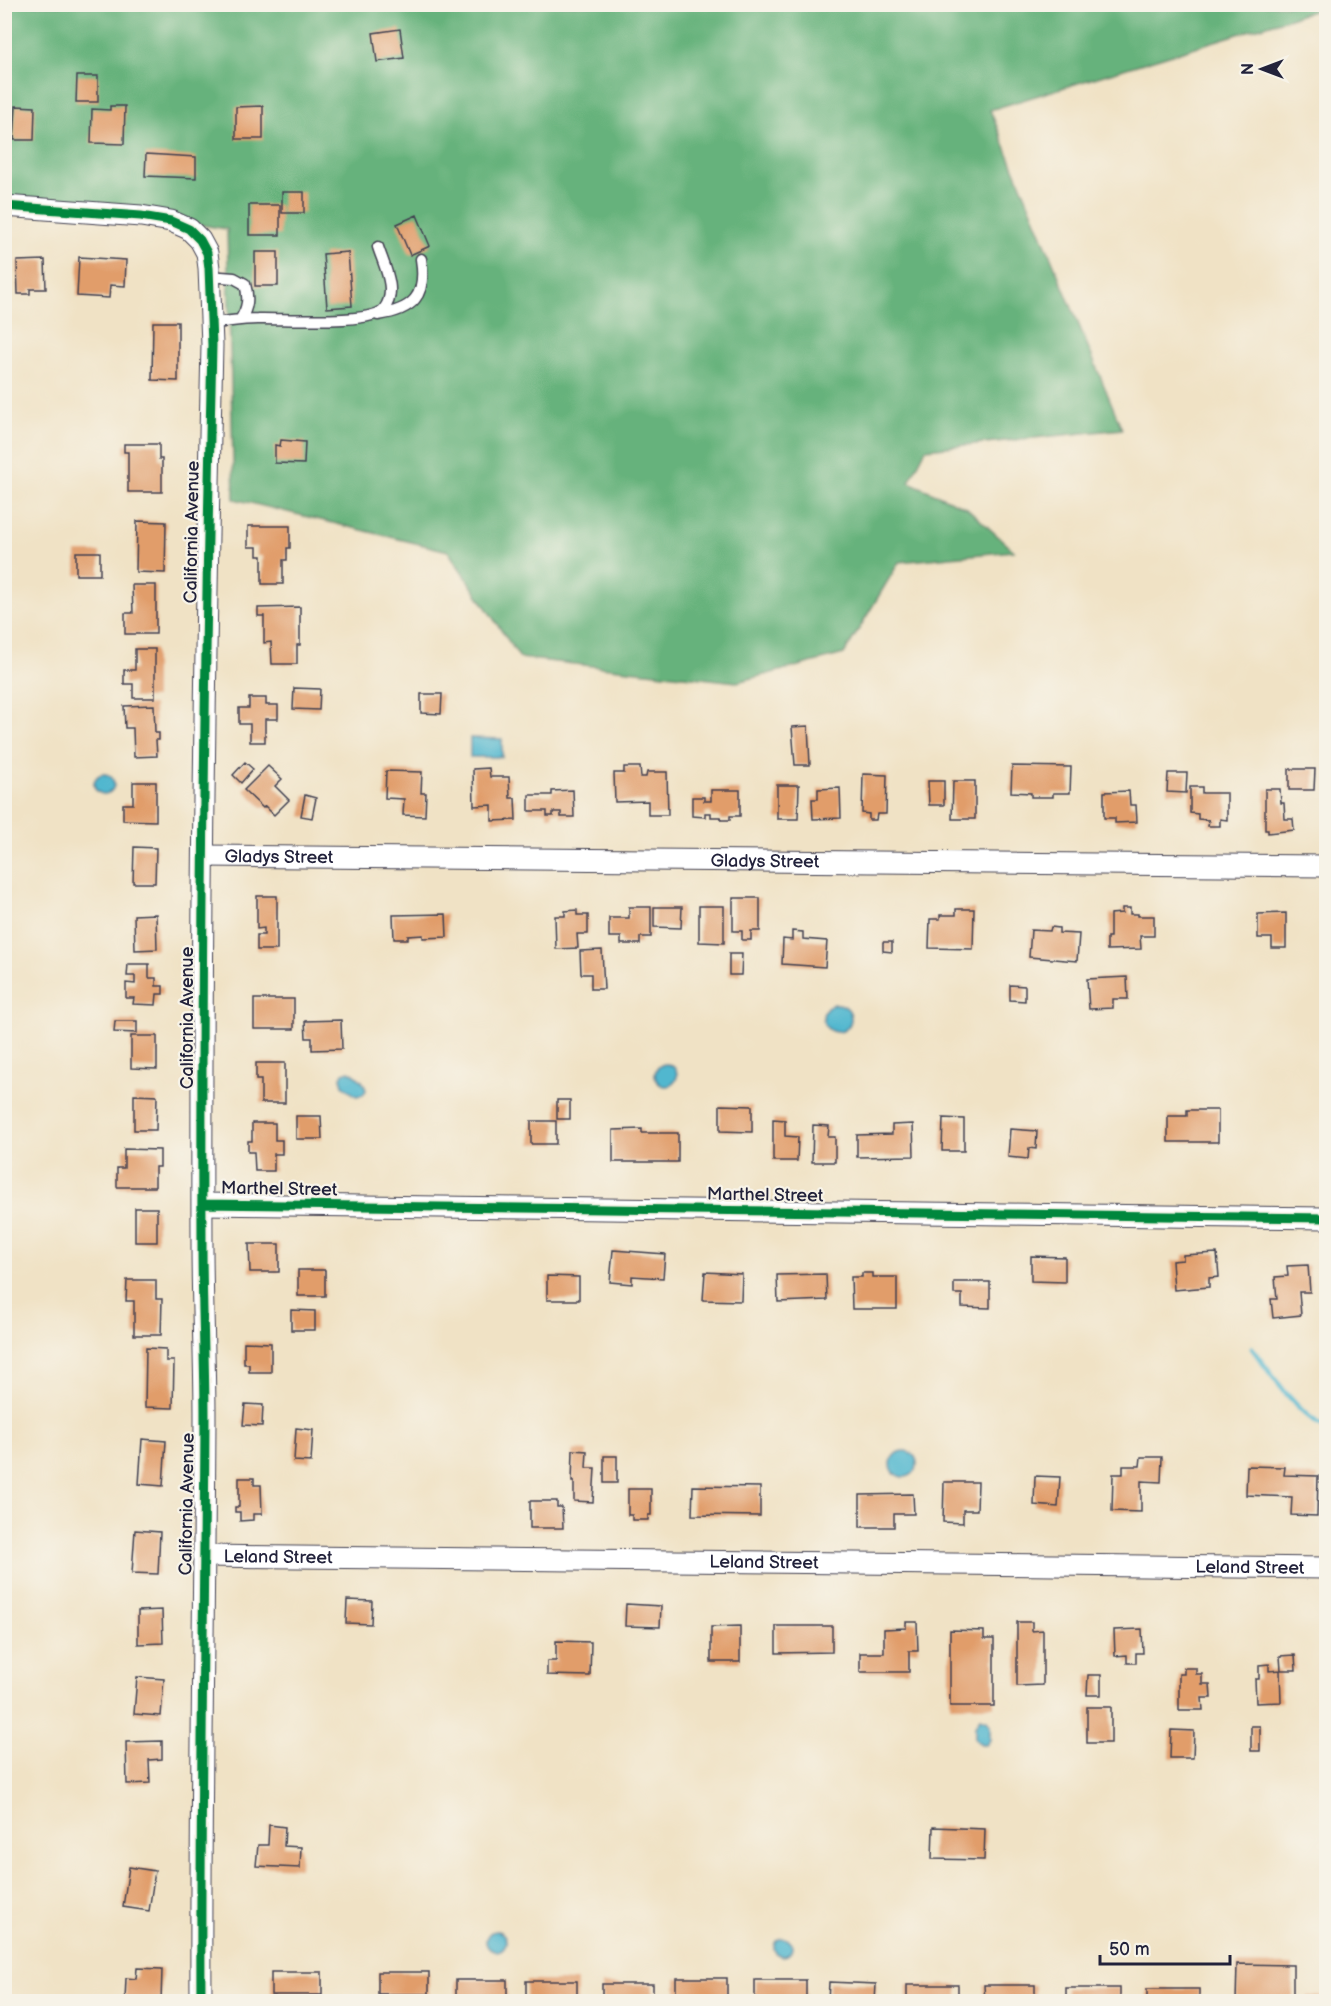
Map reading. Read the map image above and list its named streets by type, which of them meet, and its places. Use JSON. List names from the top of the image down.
{
  "streets": {
    "street": [
      "California Avenue",
      "Gladys Street",
      "Marthel Street",
      "Leland Street"
    ]
  },
  "crossings": [
    ["California Avenue", "Gladys Street"],
    ["California Avenue", "Marthel Street"],
    ["California Avenue", "Leland Street"]
  ],
  "scale_bar": "50 m",
  "north": "left"
}
